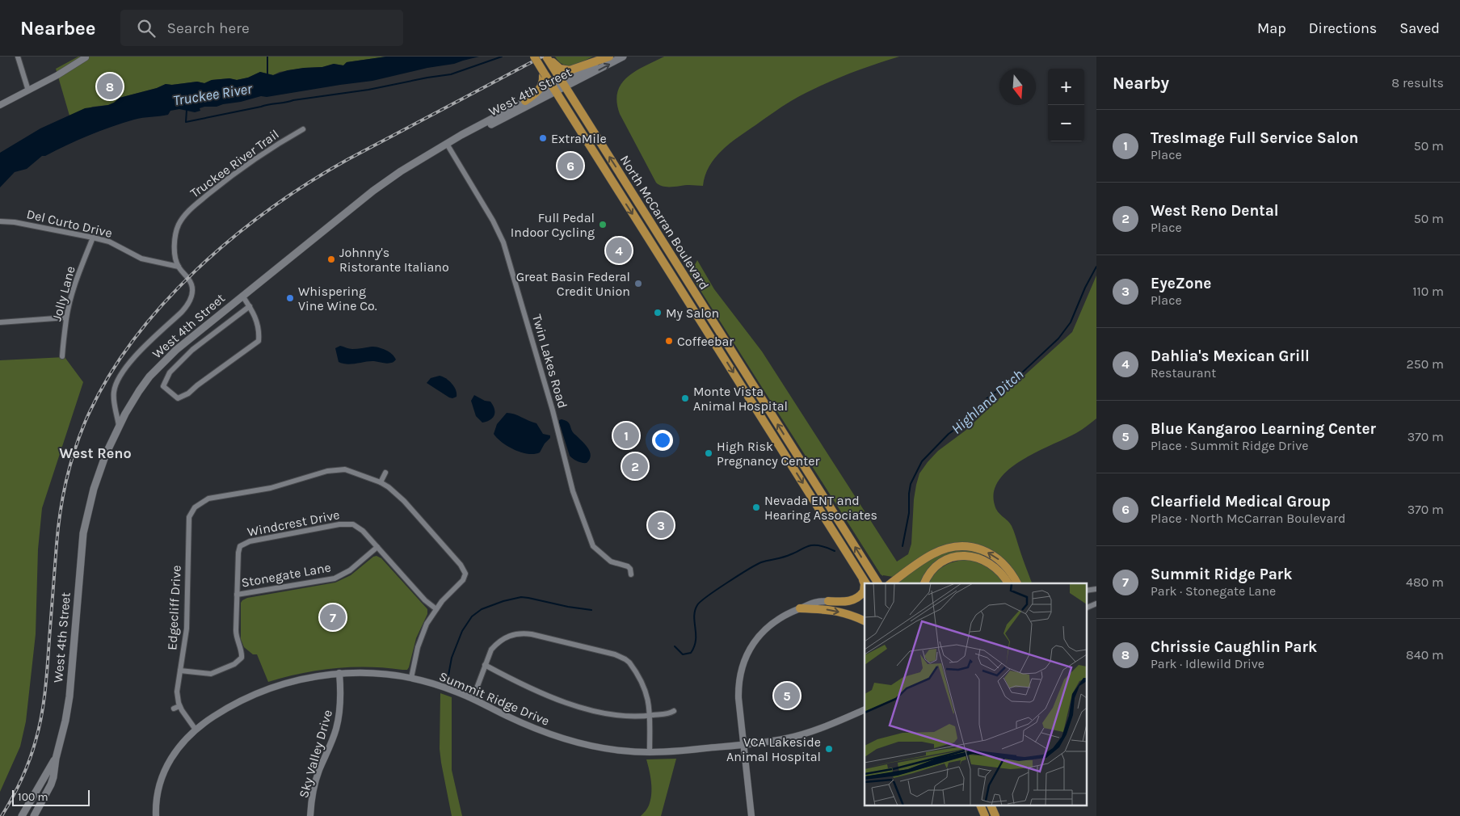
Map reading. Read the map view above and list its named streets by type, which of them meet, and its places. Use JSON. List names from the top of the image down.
{
  "streets": {
    "main road": ["West 4th Street", "North McCarran Boulevard"],
    "street": [
      "Truckee River Trail",
      "Del Curto Drive",
      "Jolly Lane",
      "Twin Lakes Road",
      "Windcrest Drive",
      "Stonegate Lane",
      "Edgecliff Drive",
      "Summit Ridge Drive",
      "Sky Valley Drive"
    ]
  },
  "crossings": [
    ["West 4th Street", "Truckee River Trail"],
    ["West 4th Street", "North McCarran Boulevard"],
    ["West 4th Street", "Twin Lakes Road"],
    ["Truckee River Trail", "Del Curto Drive"],
    ["Del Curto Drive", "Jolly Lane"],
    ["Windcrest Drive", "Stonegate Lane"],
    ["Summit Ridge Drive", "Sky Valley Drive"]
  ],
  "districts": ["West Reno"],
  "water": ["Truckee River", "Highland Ditch"],
  "places": [
    "ExtraMile",
    "Full Pedal Indoor Cycling",
    "Johnny's Ristorante Italiano",
    "Great Basin Federal Credit Union",
    "Whispering Vine Wine Co.",
    "My Salon",
    "Coffeebar",
    "Monte Vista Animal Hospital",
    "High Risk Pregnancy Center",
    "Nevada ENT and Hearing Associates",
    "VCA Lakeside Animal Hospital"
  ],
  "scale_bar": "100 m",
  "north": "bottom",
  "page": {
    "header": "Nearbee",
    "search": "Search here",
    "nav": ["Map", "Directions", "Saved"],
    "heading": ["Nearby", "8 results"],
    "map_buttons": ["+", "−"],
    "pins": [
      "8",
      "6",
      "4",
      "1",
      "2",
      "3",
      "7",
      "5"
    ],
    "list": [
      {
        "mark": "1",
        "name": "TresImage Full Service Salon",
        "note": "Place",
        "value": "50 m"
      },
      {
        "mark": "2",
        "name": "West Reno Dental",
        "note": "Place",
        "value": "50 m"
      },
      {
        "mark": "3",
        "name": "EyeZone",
        "note": "Place",
        "value": "110 m"
      },
      {
        "mark": "4",
        "name": "Dahlia's Mexican Grill",
        "note": "Restaurant",
        "value": "250 m"
      },
      {
        "mark": "5",
        "name": "Blue Kangaroo Learning Center",
        "note": "Place · Summit Ridge Drive",
        "value": "370 m"
      },
      {
        "mark": "6",
        "name": "Clearfield Medical Group",
        "note": "Place · North McCarran Boulevard",
        "value": "370 m"
      },
      {
        "mark": "7",
        "name": "Summit Ridge Park",
        "note": "Park · Stonegate Lane",
        "value": "480 m"
      },
      {
        "mark": "8",
        "name": "Chrissie Caughlin Park",
        "note": "Park · Idlewild Drive",
        "value": "840 m"
      }
    ],
    "scale": "100 m"
  }
}
